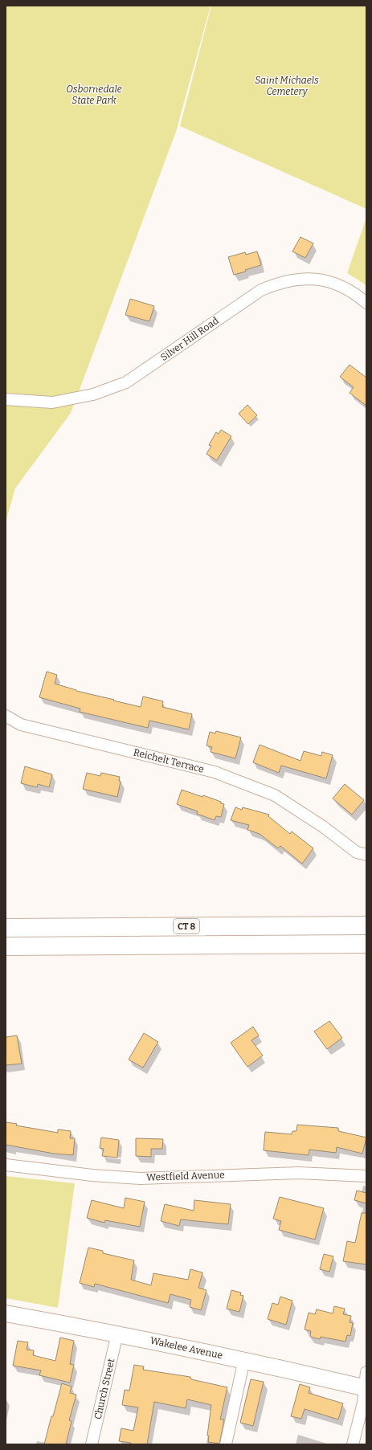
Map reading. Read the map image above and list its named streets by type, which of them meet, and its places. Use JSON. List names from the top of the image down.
{
  "streets": {
    "highway": ["CT 8"],
    "main road": ["Wakelee Avenue"],
    "street": [
      "Silver Hill Road",
      "Reichelt Terrace",
      "Westfield Avenue",
      "Church Street"
    ]
  },
  "crossings": [
    ["Wakelee Avenue", "Church Street"]
  ],
  "parks": ["Saint Michaels Cemetery", "Osbornedale State Park"]
}
